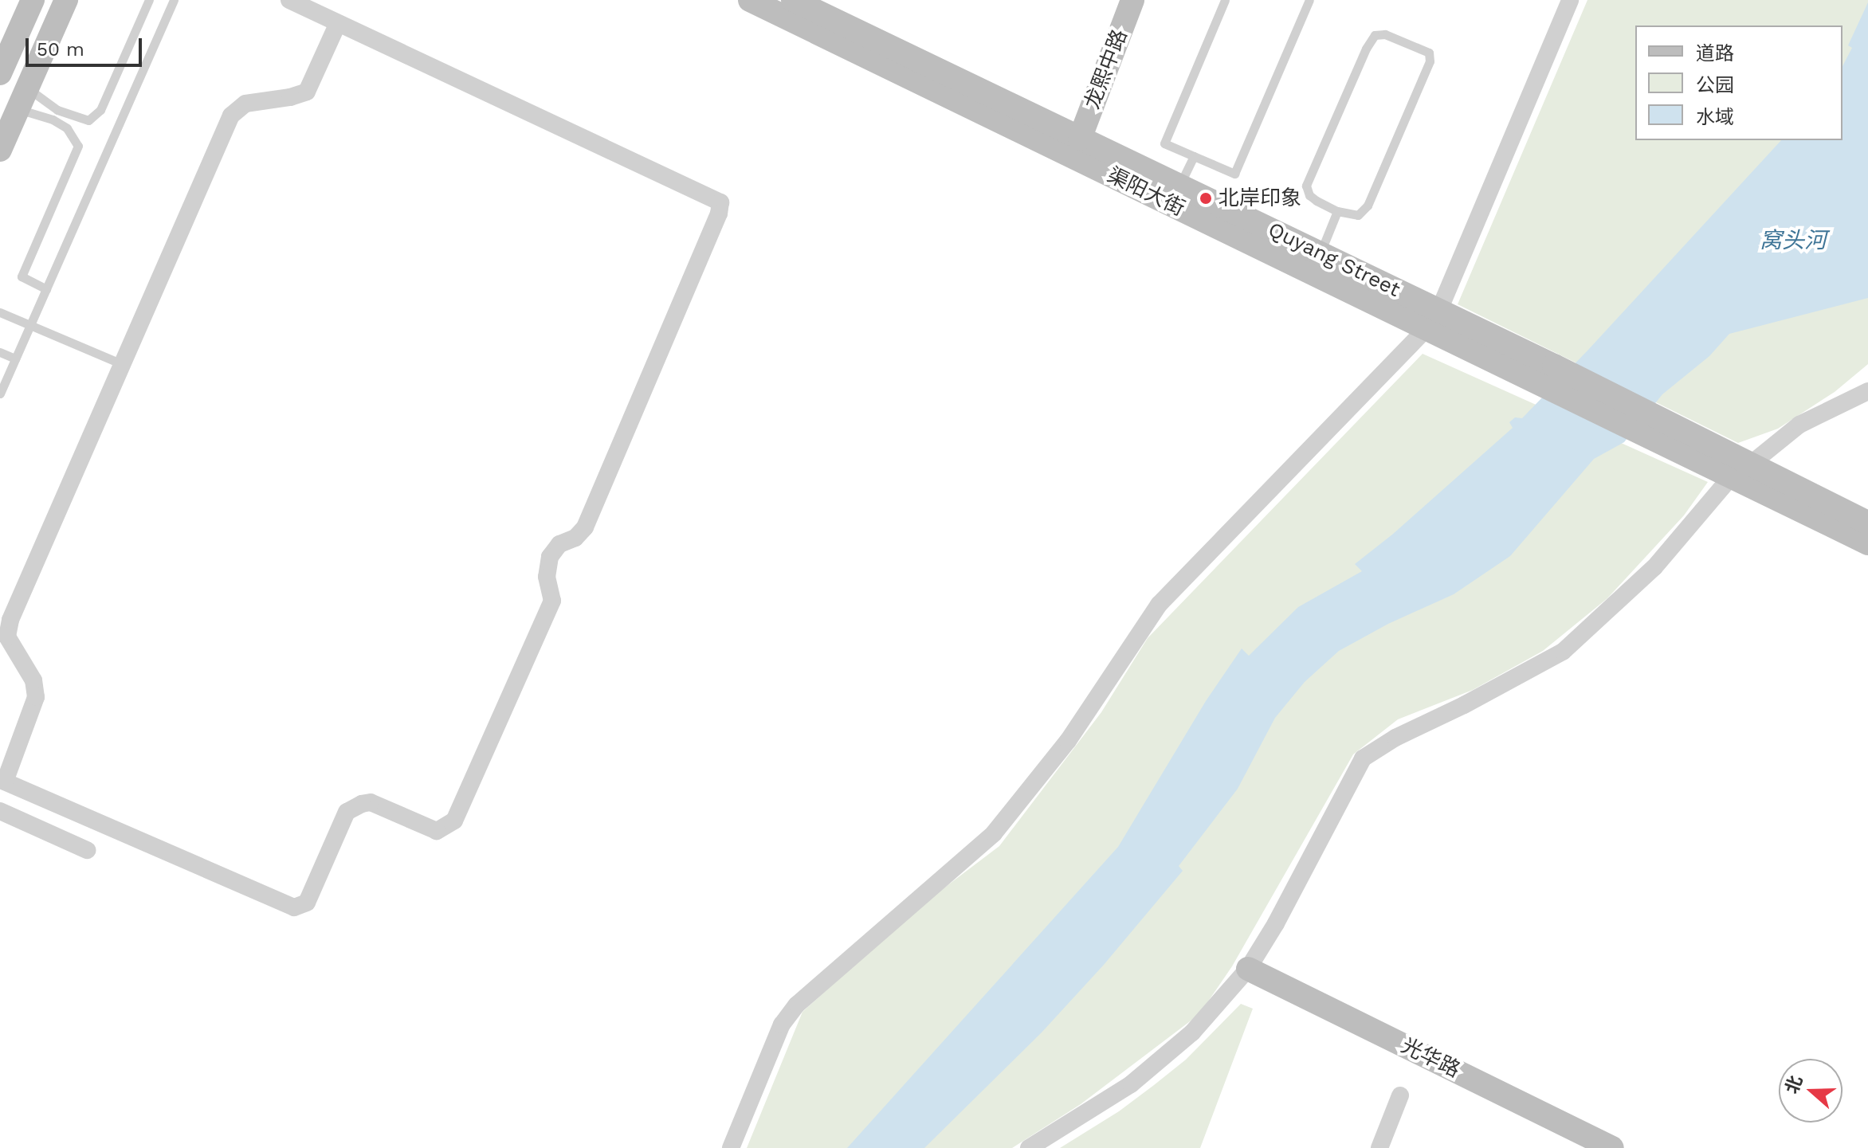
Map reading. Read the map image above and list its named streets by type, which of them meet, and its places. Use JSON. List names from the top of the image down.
{
  "streets": {
    "main road": [
      "龙熙中路",
      "渠阳大街",
      "Quyang Street",
      "光华路"
    ]
  },
  "crossings": [
    ["龙熙中路", "Quyang Street"],
    ["渠阳大街", "Quyang Street"]
  ],
  "water": ["窝头河"],
  "places": ["北岸印象"],
  "legend": ["道路", "公园", "水域"],
  "scale_bar": "50 m",
  "north": "left"
}
